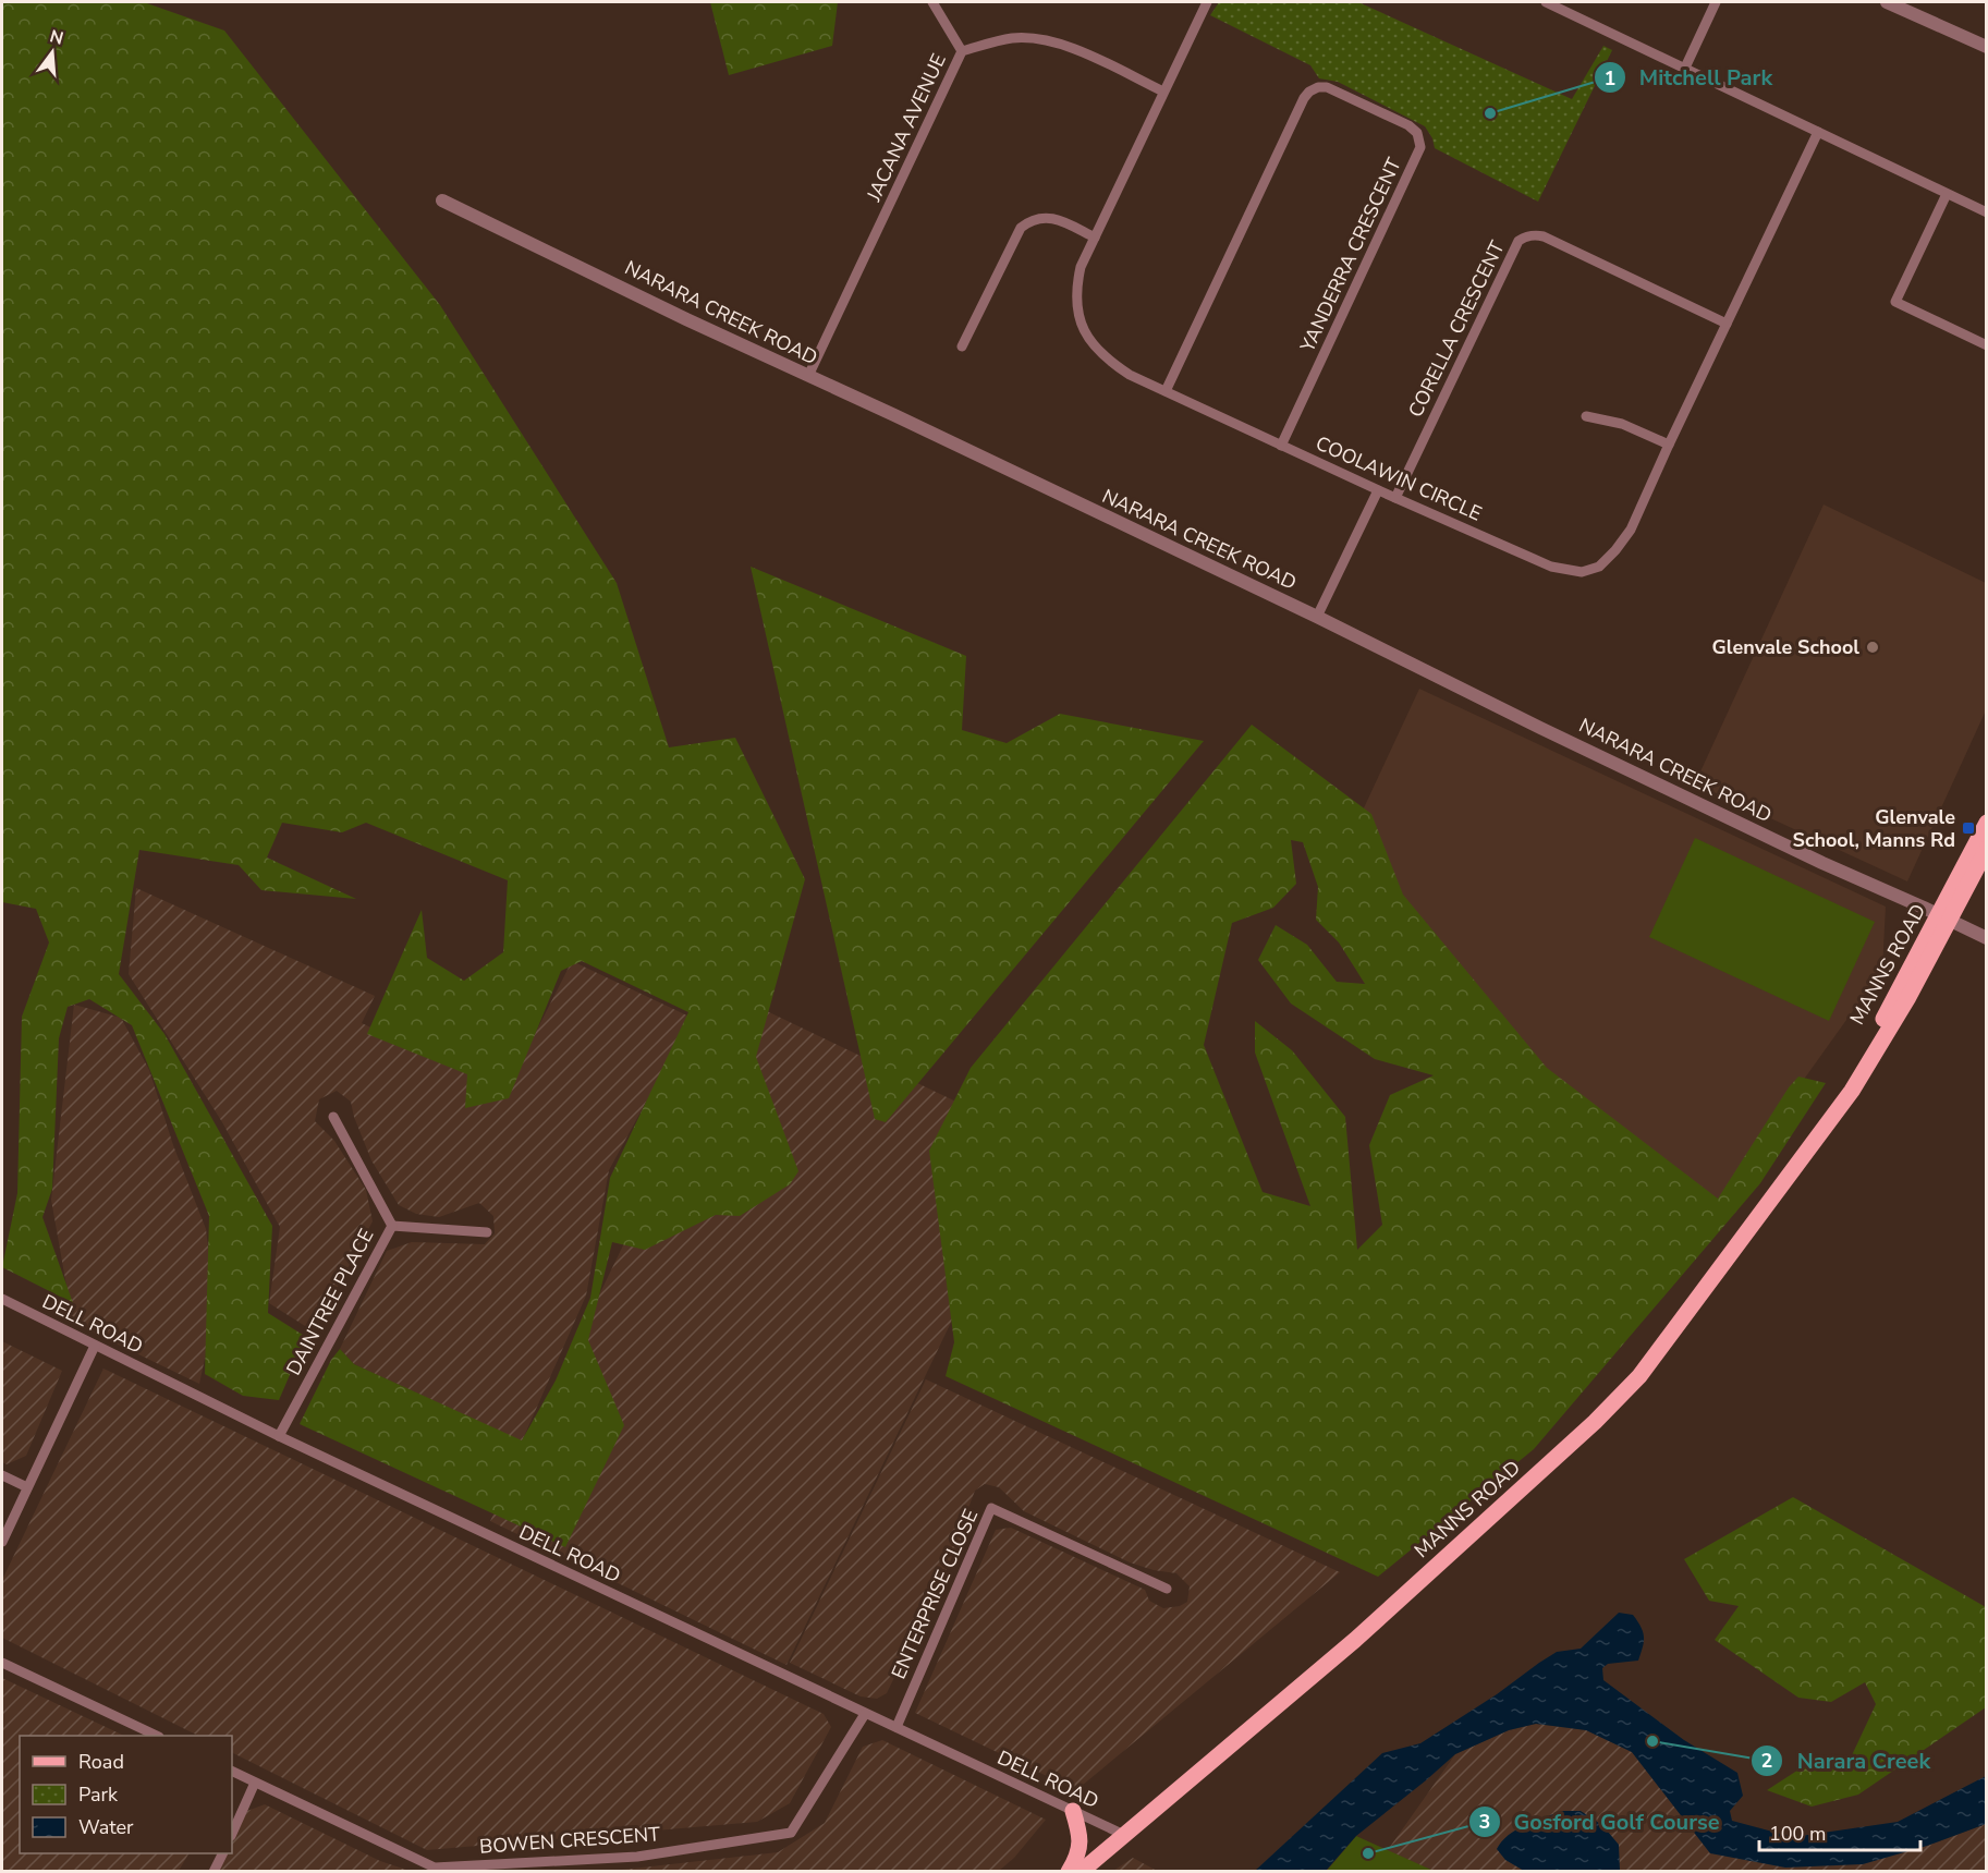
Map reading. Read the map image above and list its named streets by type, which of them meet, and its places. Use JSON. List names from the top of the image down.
{
  "streets": {
    "main road": ["MANNS ROAD"],
    "street": [
      "JACANA AVENUE",
      "YANDERRA CRESCENT",
      "NARARA CREEK ROAD",
      "CORELLA CRESCENT",
      "COOLAWIN CIRCLE",
      "DAINTREE PLACE",
      "DELL ROAD",
      "ENTERPRISE CLOSE",
      "BOWEN CRESCENT"
    ]
  },
  "crossings": [
    ["JACANA AVENUE", "NARARA CREEK ROAD"],
    ["JACANA AVENUE", "COOLAWIN CIRCLE"],
    ["YANDERRA CRESCENT", "COOLAWIN CIRCLE"],
    ["NARARA CREEK ROAD", "MANNS ROAD"],
    ["CORELLA CRESCENT", "COOLAWIN CIRCLE"],
    ["MANNS ROAD", "DELL ROAD"],
    ["DAINTREE PLACE", "DELL ROAD"],
    ["DELL ROAD", "ENTERPRISE CLOSE"],
    ["DELL ROAD", "BOWEN CRESCENT"]
  ],
  "places": {
    "other": [
      "Mitchell Park",
      "Glenvale School",
      "Narara Creek",
      "Gosford Golf Course"
    ],
    "transit": ["Glenvale School, Manns Rd"]
  },
  "legend": ["Road", "Park", "Water"],
  "scale_bar": "100 m",
  "north": "top"
}
